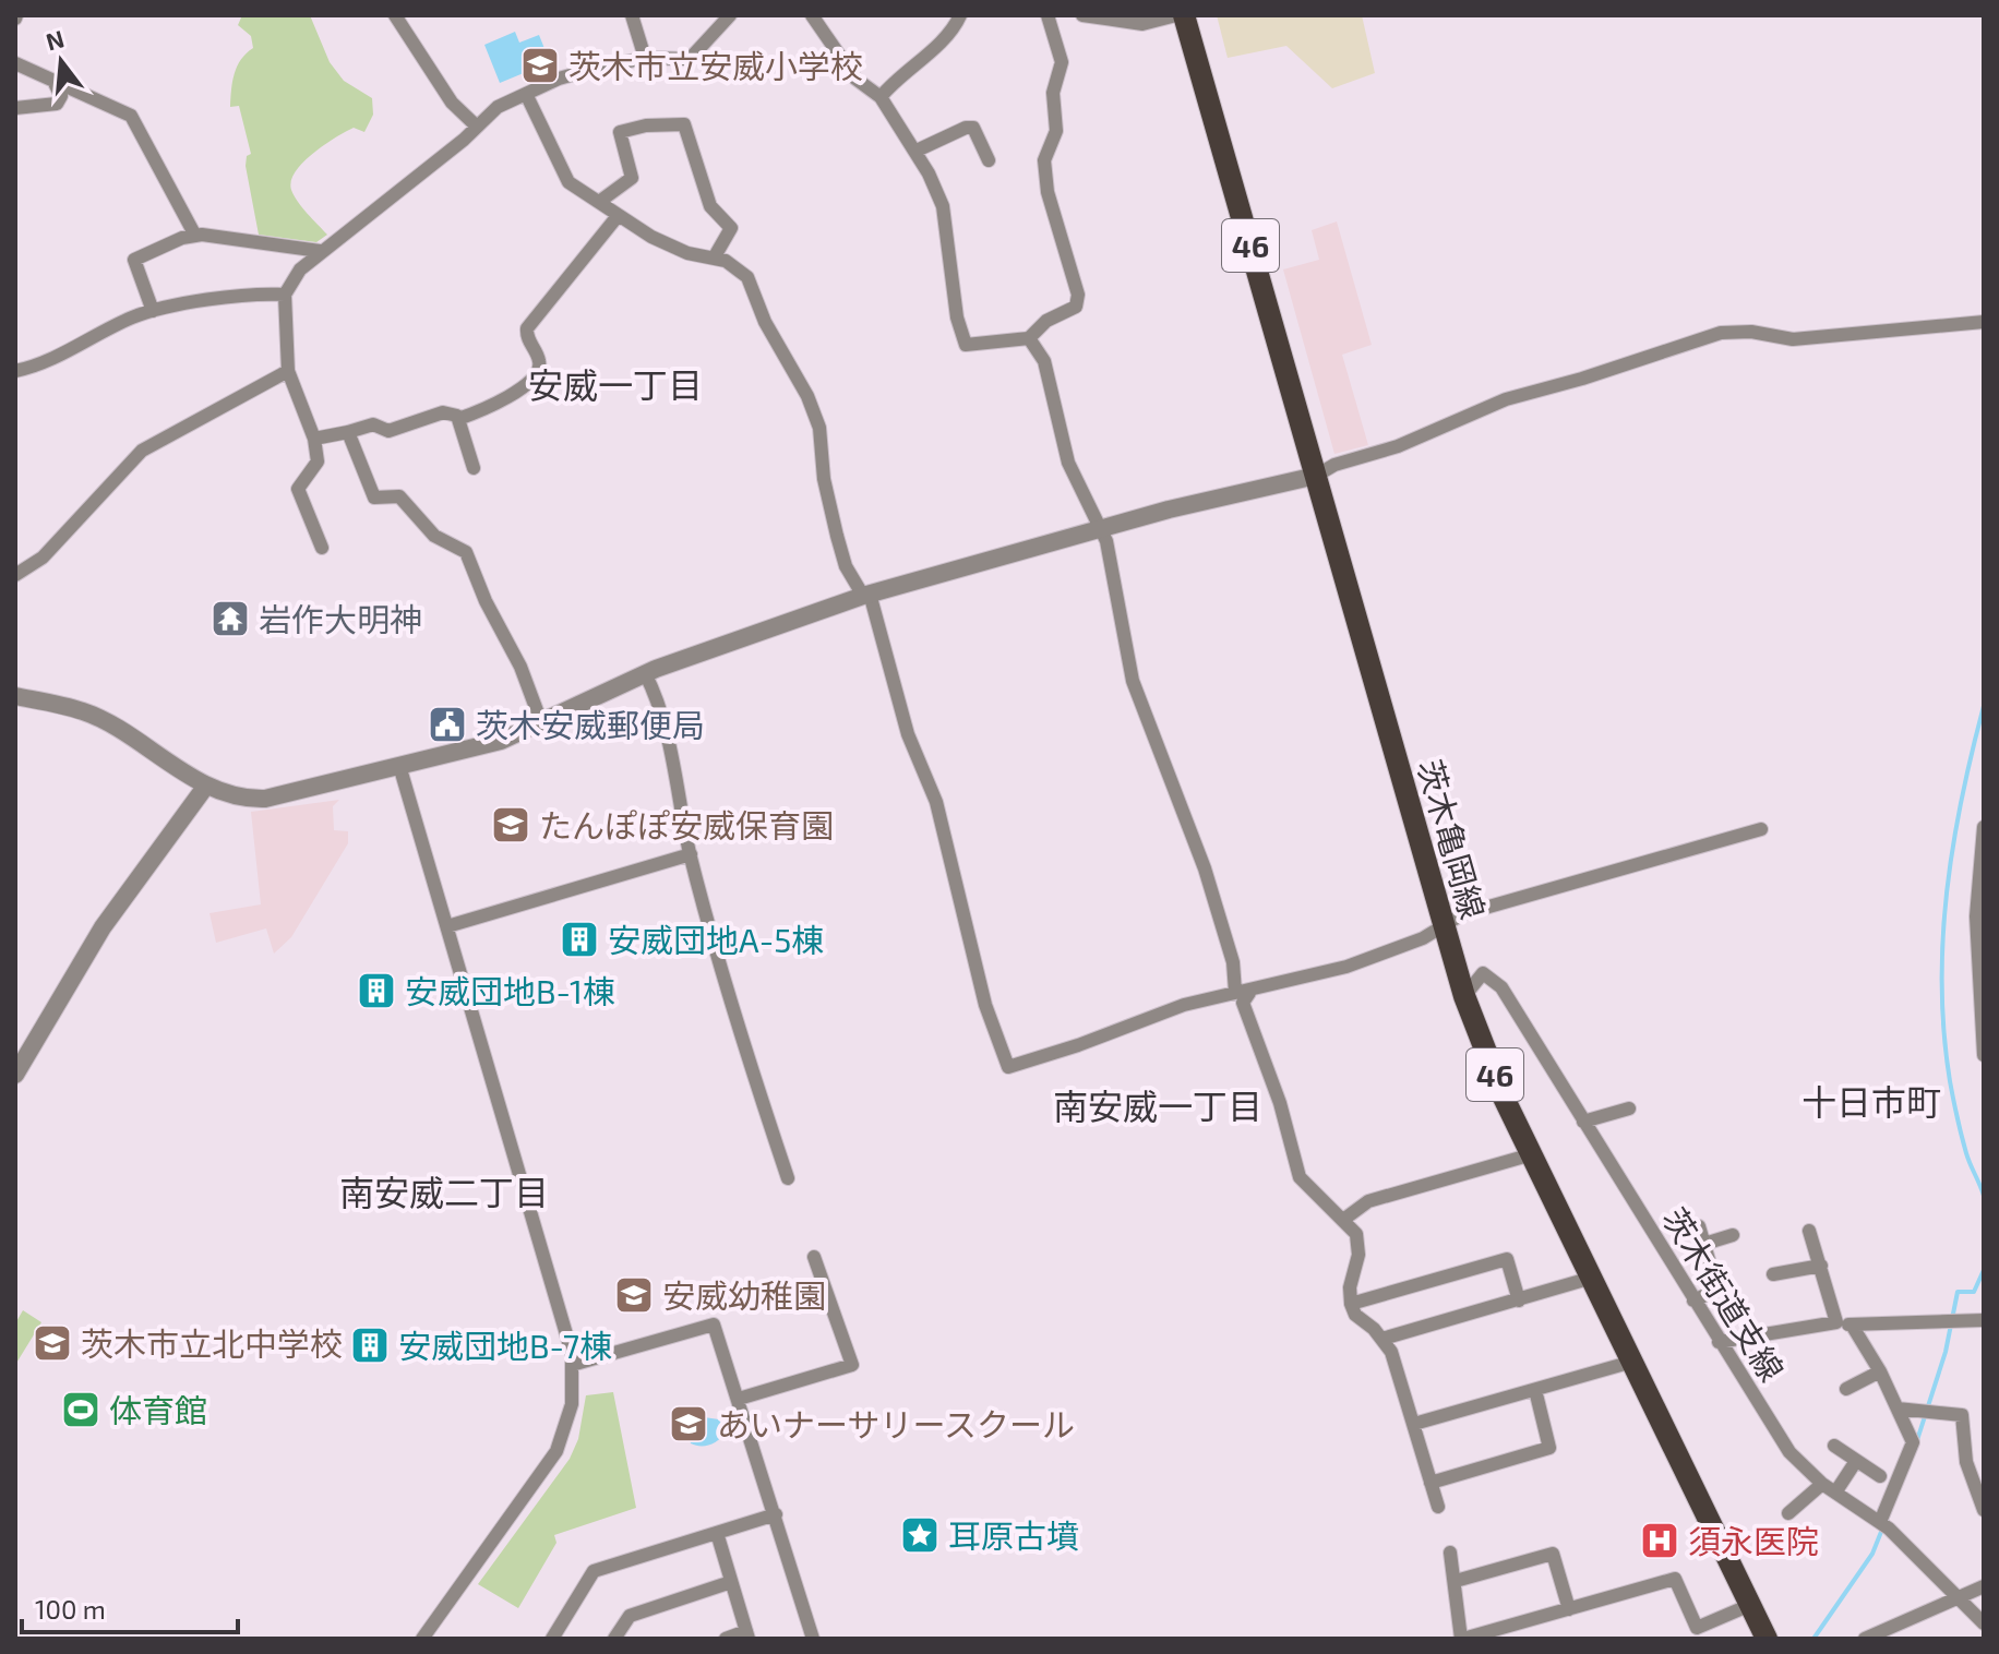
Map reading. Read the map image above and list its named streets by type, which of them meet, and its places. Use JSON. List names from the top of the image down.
{
  "streets": {
    "main road": ["46", "茨木亀岡線"],
    "street": ["茨木街道支線"]
  },
  "crossings": [
    ["茨木亀岡線", "茨木街道支線"]
  ],
  "districts": [
    "安威一丁目",
    "十日市町",
    "南安威一丁目",
    "南安威二丁目"
  ],
  "places": {
    "school or university": [
      "茨木市立安威小学校",
      "たんぽぽ安威保育園",
      "安威幼稚園",
      "茨木市立北中学校",
      "あいナーサリースクール"
    ],
    "temple": ["岩作大明神"],
    "public building": ["茨木安威郵便局"],
    "building": ["安威団地A-5棟", "安威団地B-1棟", "安威団地B-7棟"],
    "sports": ["体育館"],
    "place": ["耳原古墳"],
    "hospital": ["須永医院"]
  },
  "scale_bar": "100 m",
  "north": "top"
}
